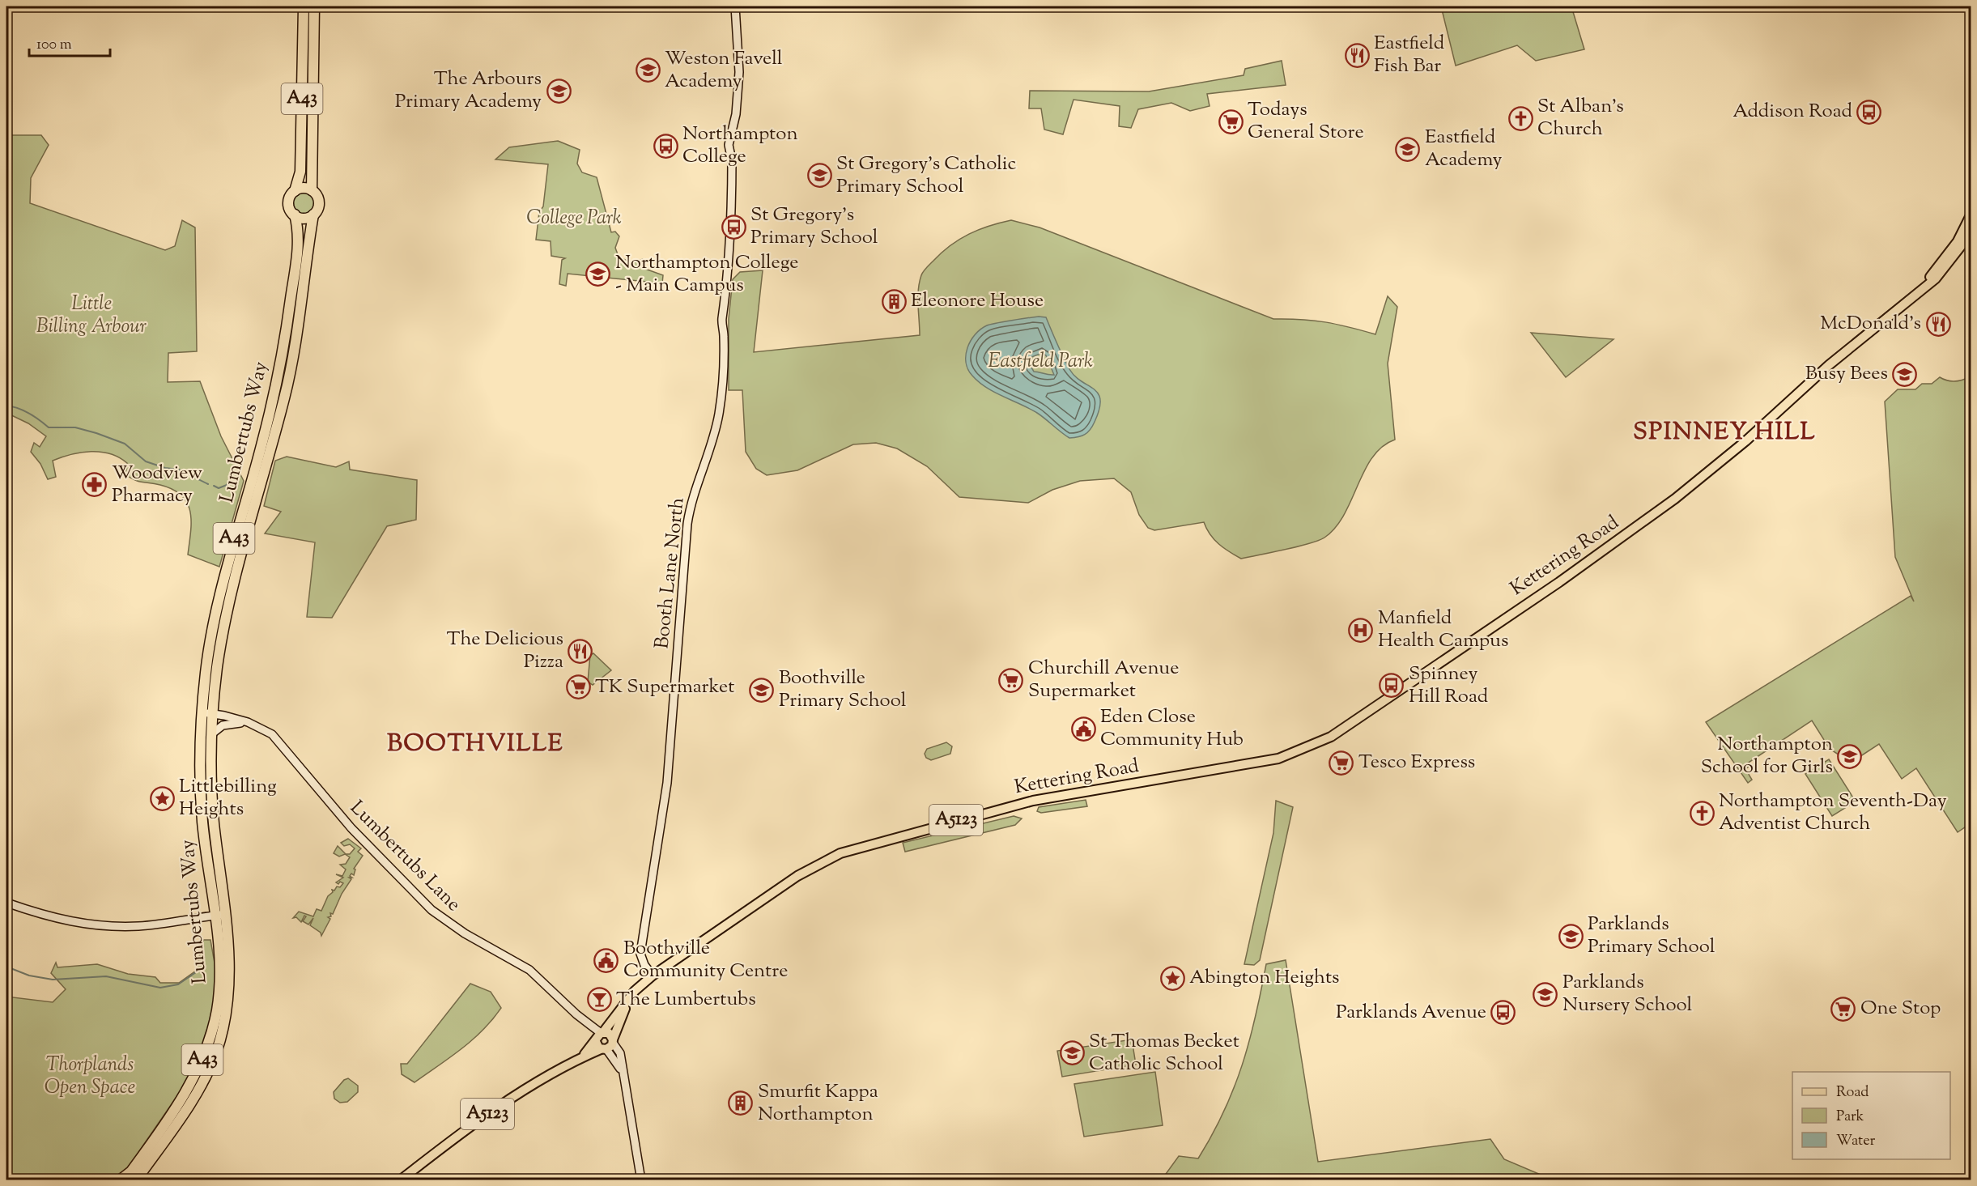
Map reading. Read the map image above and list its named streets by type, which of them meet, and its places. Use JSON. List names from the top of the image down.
{
  "streets": {
    "highway": ["A43", "Lumbertubs Way"],
    "main road": ["Kettering Road", "A5123"],
    "street": ["Booth Lane North", "Lumbertubs Lane"]
  },
  "crossings": [
    ["A43", "Lumbertubs Way"],
    ["Lumbertubs Way", "Lumbertubs Lane"],
    ["Kettering Road", "Booth Lane North"],
    ["Kettering Road", "A5123"],
    ["Kettering Road", "Lumbertubs Lane"]
  ],
  "districts": ["SPINNEY HILL", "BOOTHVILLE"],
  "parks": [
    "College Park",
    "Little Billing Arbour",
    "Eastfield Park",
    "Thorplands Open Space"
  ],
  "places": {
    "restaurant": ["Eastfield Fish Bar", "McDonald's", "The Delicious Pizza"],
    "school or university": [
      "Weston Favell Academy",
      "The Arbours Primary Academy",
      "Eastfield Academy",
      "St Gregory's Catholic Primary School",
      "Northampton College - Main Campus",
      "Busy Bees",
      "Boothville Primary School",
      "Northampton School for Girls",
      "Parklands Primary School",
      "Parklands Nursery School",
      "St Thomas Becket Catholic School"
    ],
    "bus stop": [
      "Addison Road",
      "Northampton College",
      "St Gregory's Primary School",
      "Spinney Hill Road",
      "Parklands Avenue"
    ],
    "church": ["St Alban's Church", "Northampton Seventh-Day Adventist Church"],
    "supermarket": [
      "Todays General Store",
      "Churchill Avenue Supermarket",
      "TK Supermarket",
      "Tesco Express",
      "One Stop"
    ],
    "building": ["Eleonore House", "Smurfit Kappa Northampton"],
    "pharmacy": ["Woodview Pharmacy"],
    "hospital": ["Manfield Health Campus"],
    "public building": ["Eden Close Community Hub", "Boothville Community Centre"],
    "place": ["Littlebilling Heights", "Abington Heights"],
    "bar": ["The Lumbertubs"]
  },
  "legend": ["Road", "Park", "Water"],
  "scale_bar": "100 m"
}
